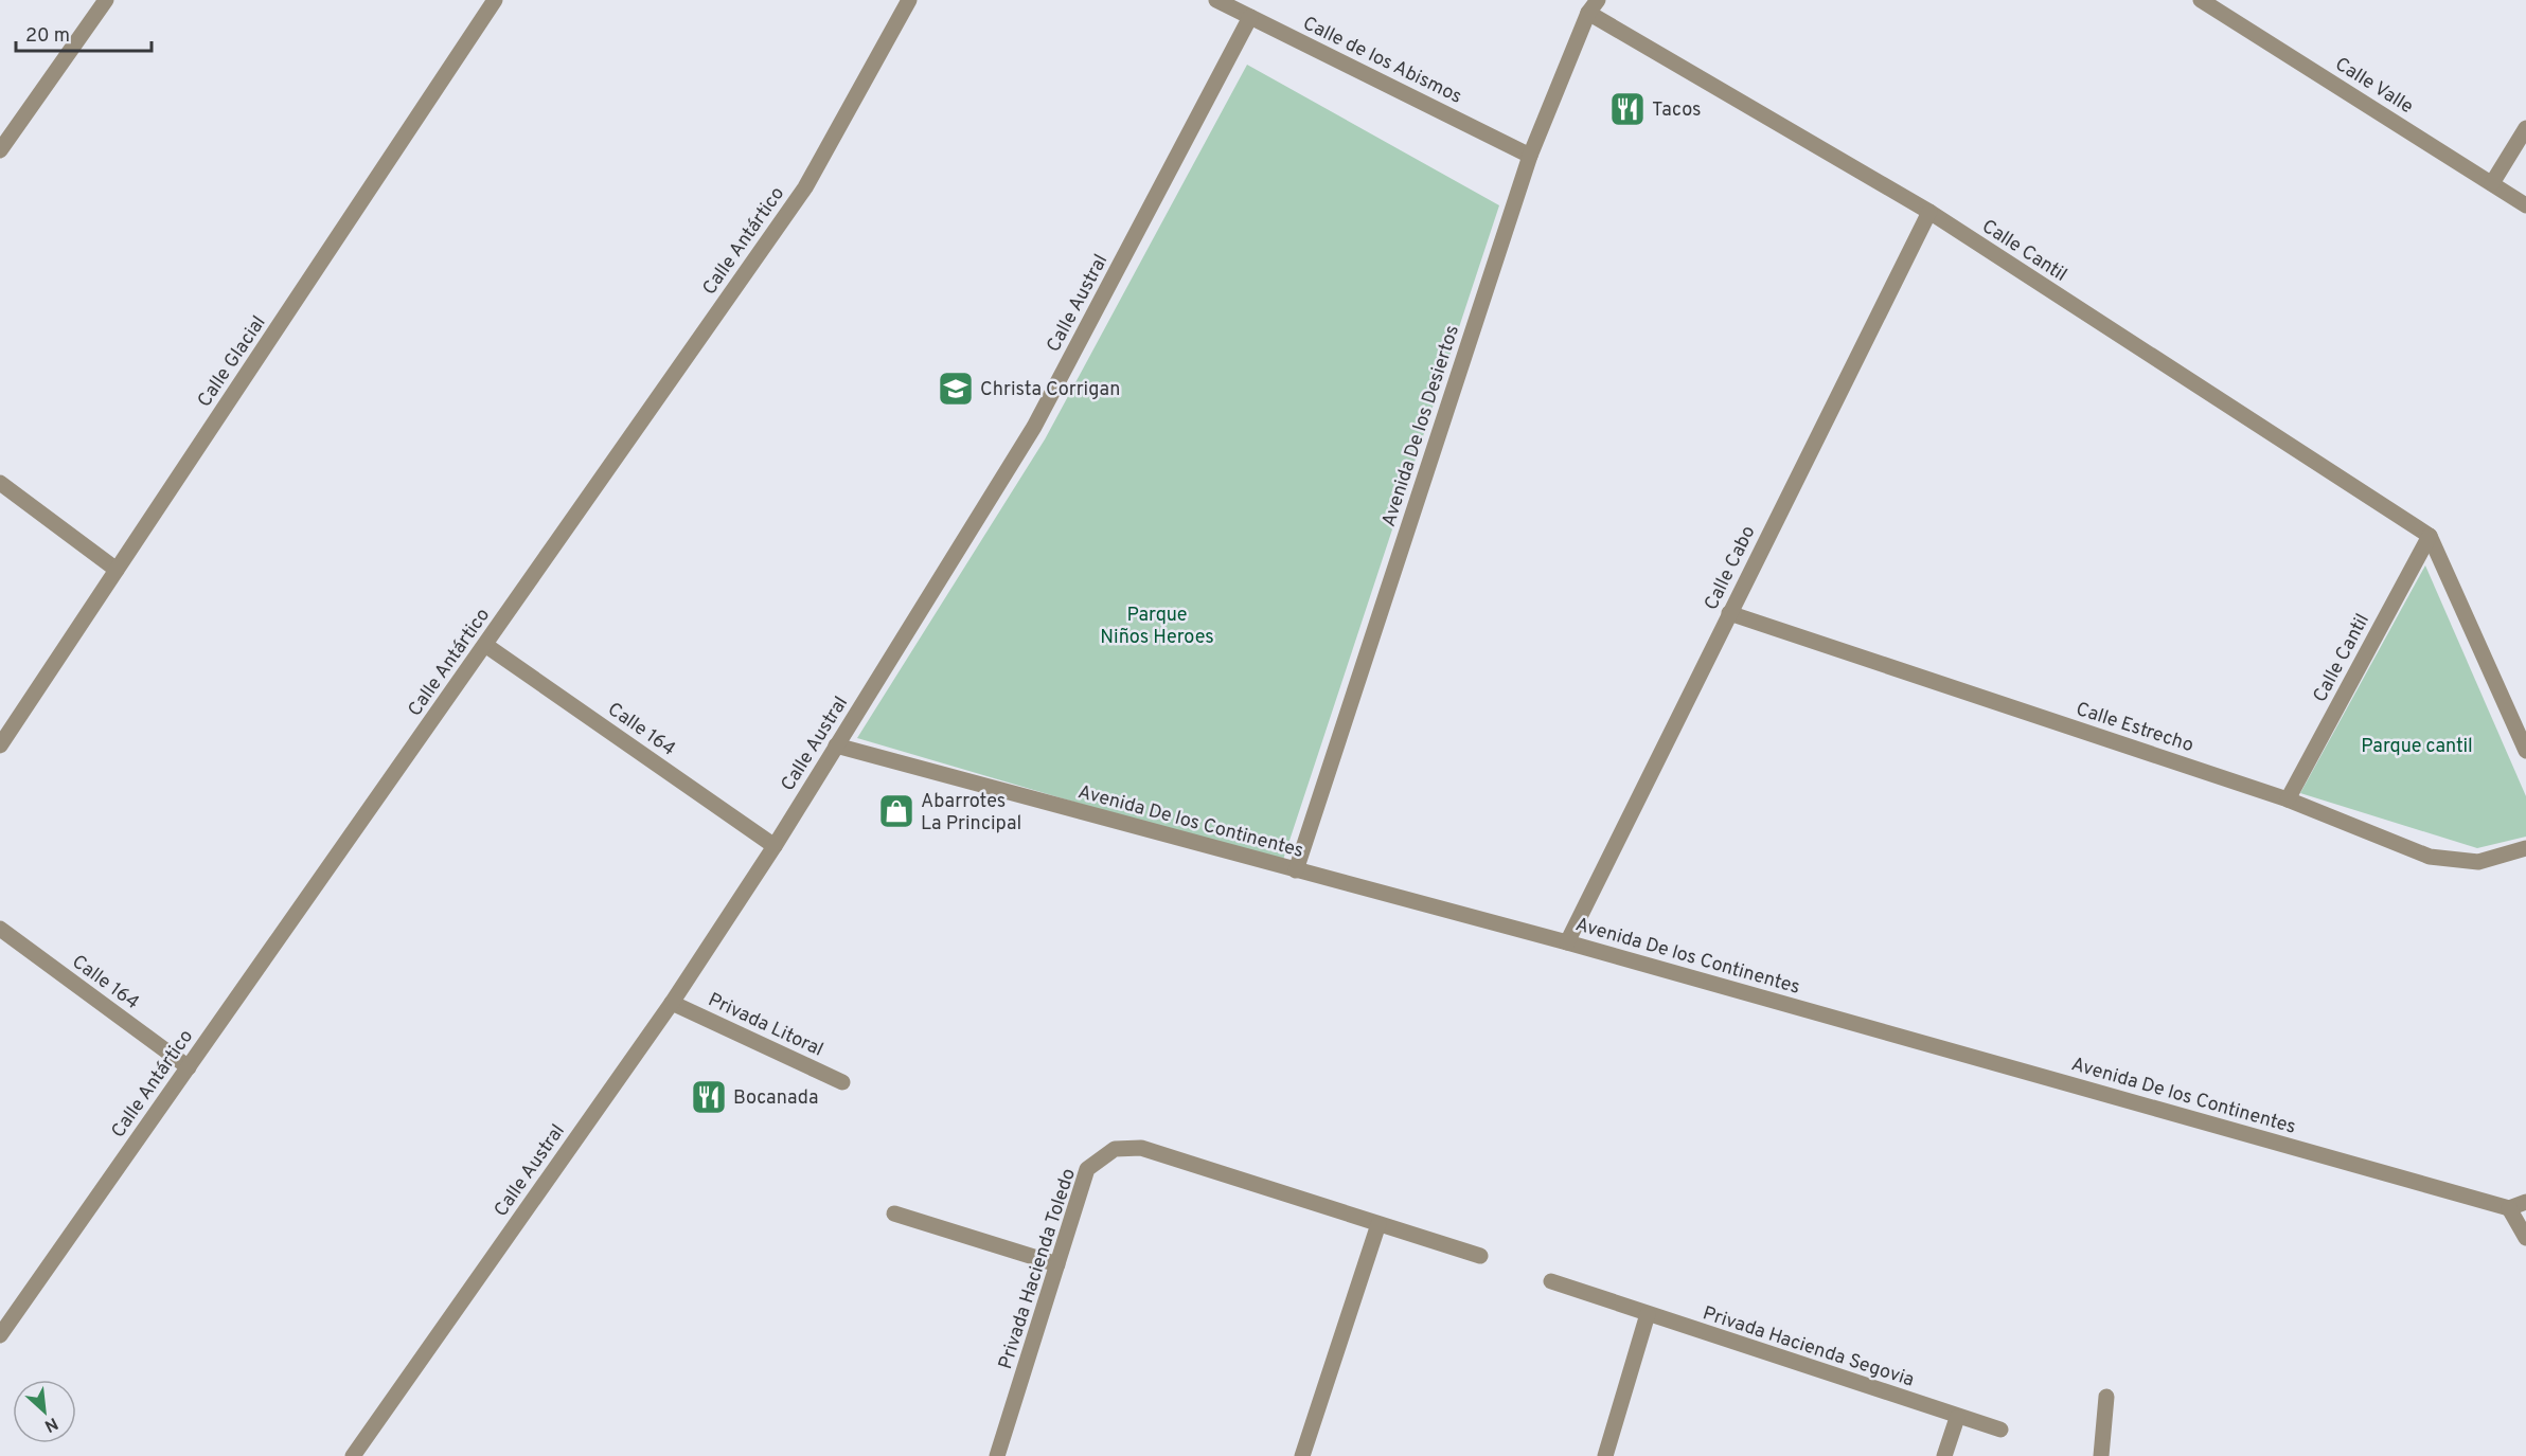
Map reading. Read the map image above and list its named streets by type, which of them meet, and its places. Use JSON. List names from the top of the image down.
{
  "streets": {
    "street": [
      "Calle de los Abismos",
      "Calle Valle",
      "Calle Antártico",
      "Calle Cantil",
      "Calle Austral",
      "Calle Glacial",
      "Avenida De los Desiertos",
      "Calle Cabo",
      "Calle Estrecho",
      "Calle 164",
      "Avenida De los Continentes",
      "Privada Litoral",
      "Privada Hacienda Toledo",
      "Privada Hacienda Segovia"
    ]
  },
  "crossings": [
    ["Calle de los Abismos", "Calle Austral"],
    ["Calle de los Abismos", "Avenida De los Desiertos"],
    ["Calle Antártico", "Calle 164"],
    ["Calle Cantil", "Avenida De los Desiertos"],
    ["Calle Cantil", "Calle Cabo"],
    ["Calle Cantil", "Calle Estrecho"],
    ["Calle Austral", "Calle 164"],
    ["Calle Austral", "Avenida De los Continentes"],
    ["Calle Austral", "Privada Litoral"],
    ["Avenida De los Desiertos", "Avenida De los Continentes"],
    ["Calle Cabo", "Calle Estrecho"],
    ["Calle Cabo", "Avenida De los Continentes"]
  ],
  "parks": ["Parque Niños Heroes", "Parque cantil"],
  "places": {
    "restaurant": ["Tacos", "Bocanada"],
    "school or university": ["Christa Corrigan"],
    "shop": ["Abarrotes La Principal"]
  },
  "scale_bar": "20 m",
  "north": "bottom right"
}
